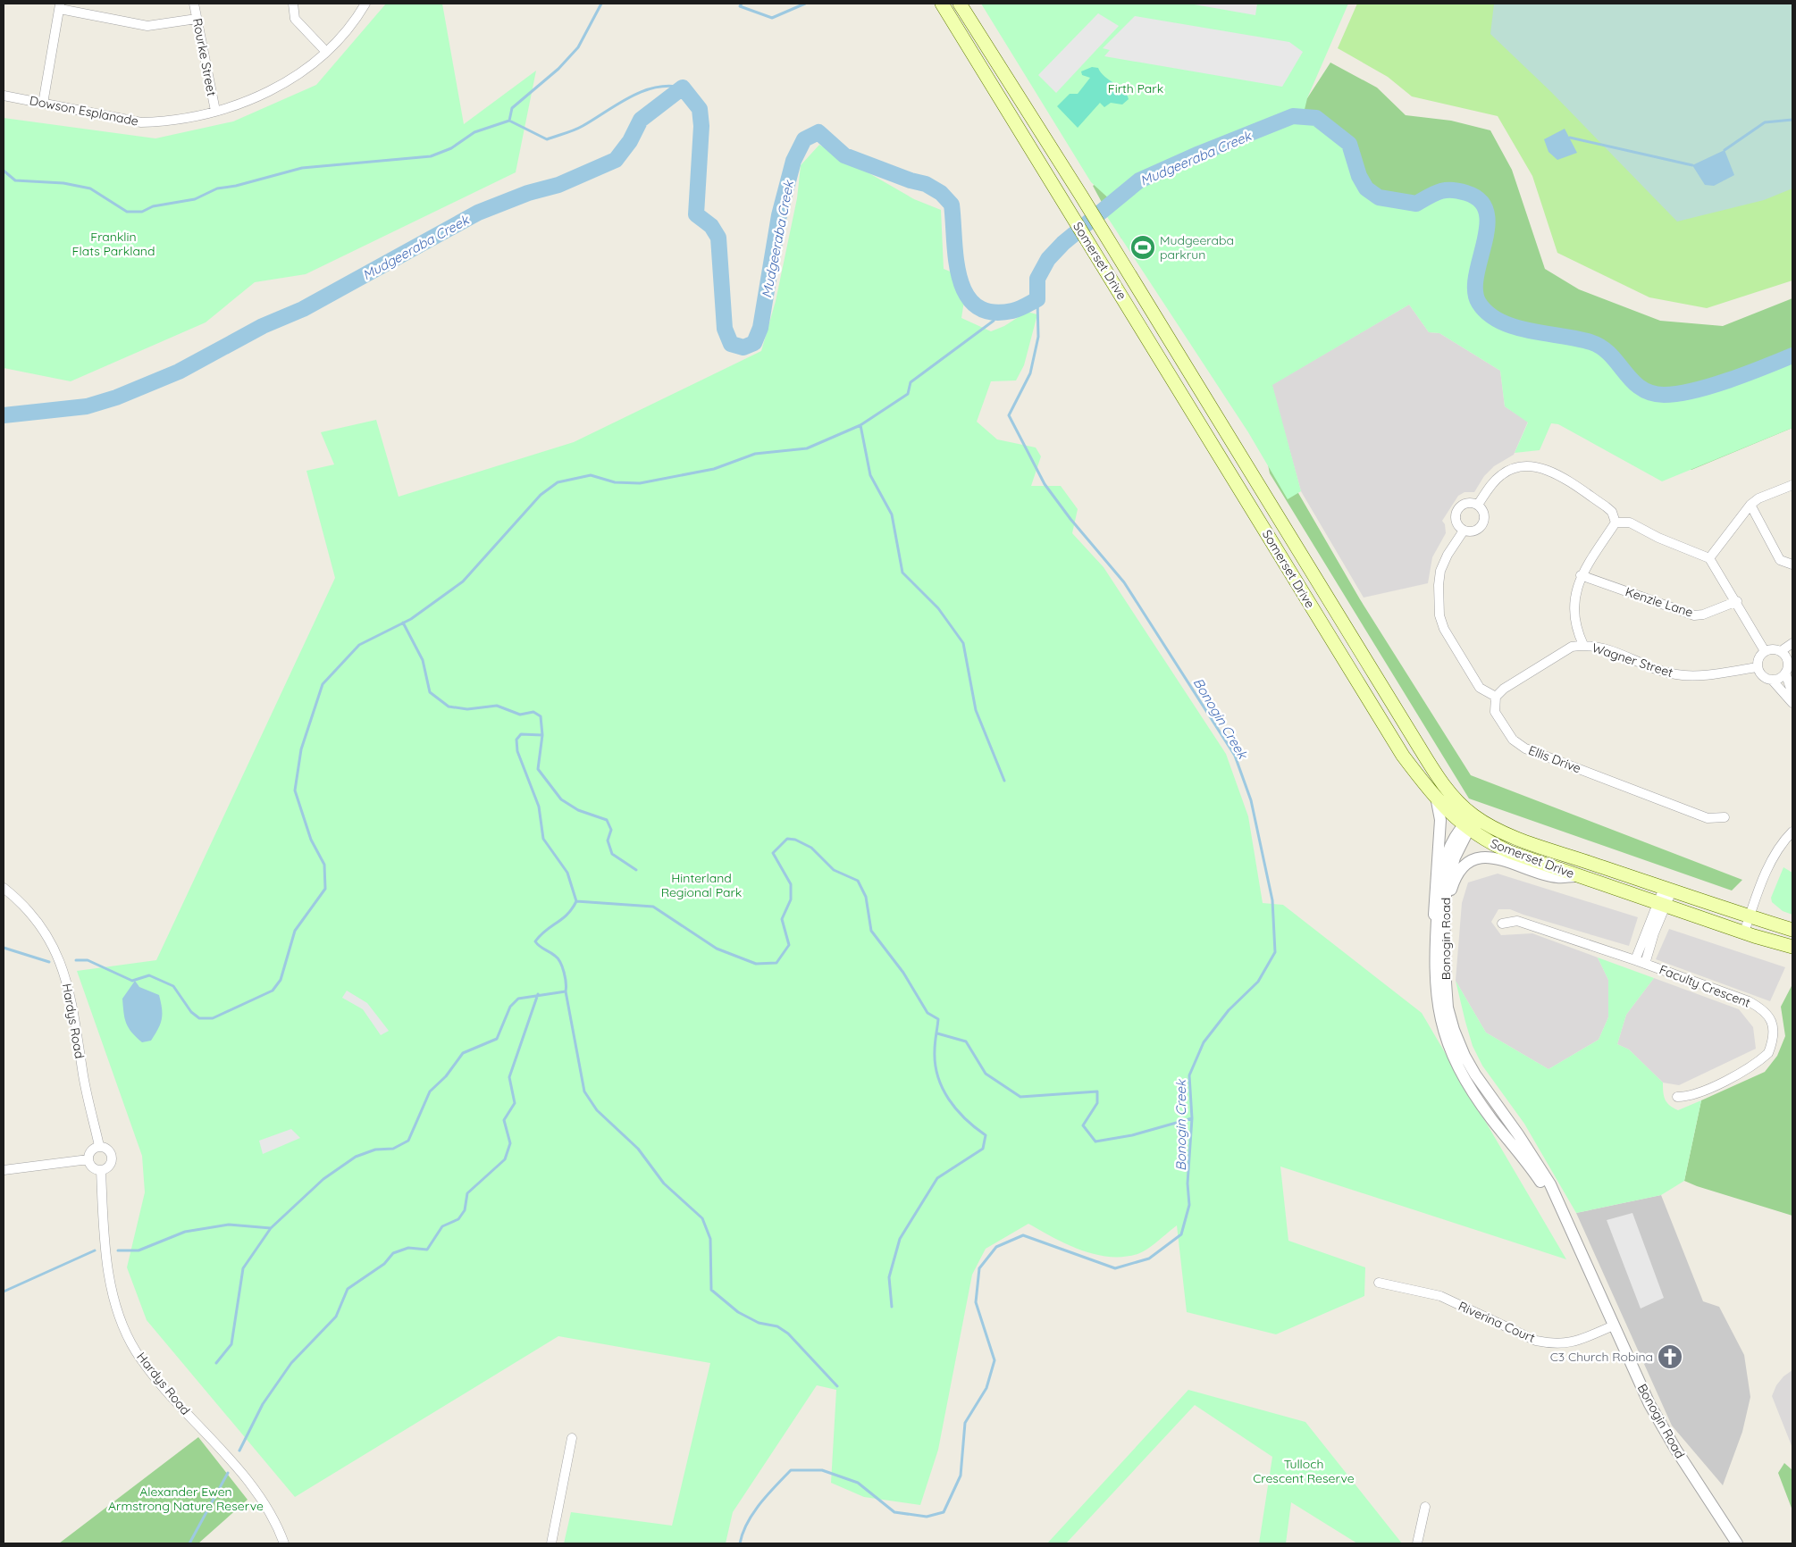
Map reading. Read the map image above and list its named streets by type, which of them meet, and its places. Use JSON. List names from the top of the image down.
{
  "streets": {
    "main road": ["Somerset Drive"],
    "street": [
      "Rourke Street",
      "Dowson Esplanade",
      "Kenzie Lane",
      "Wagner Street",
      "Ellis Drive",
      "Bonogin Road",
      "Faculty Crescent",
      "Hardys Road",
      "Riverina Court"
    ]
  },
  "crossings": [
    ["Rourke Street", "Dowson Esplanade"],
    ["Somerset Drive", "Bonogin Road"],
    ["Wagner Street", "Ellis Drive"],
    ["Bonogin Road", "Riverina Court"]
  ],
  "water": ["Mudgeeraba Creek", "Bonogin Creek"],
  "parks": [
    "Firth Park",
    "Franklin Flats Parkland",
    "Hinterland Regional Park",
    "Tulloch Crescent Reserve",
    "Alexander Ewen Armstrong Nature Reserve"
  ],
  "places": {
    "sports": ["Mudgeeraba parkrun"],
    "church": ["C3 Church Robina"]
  }
}
